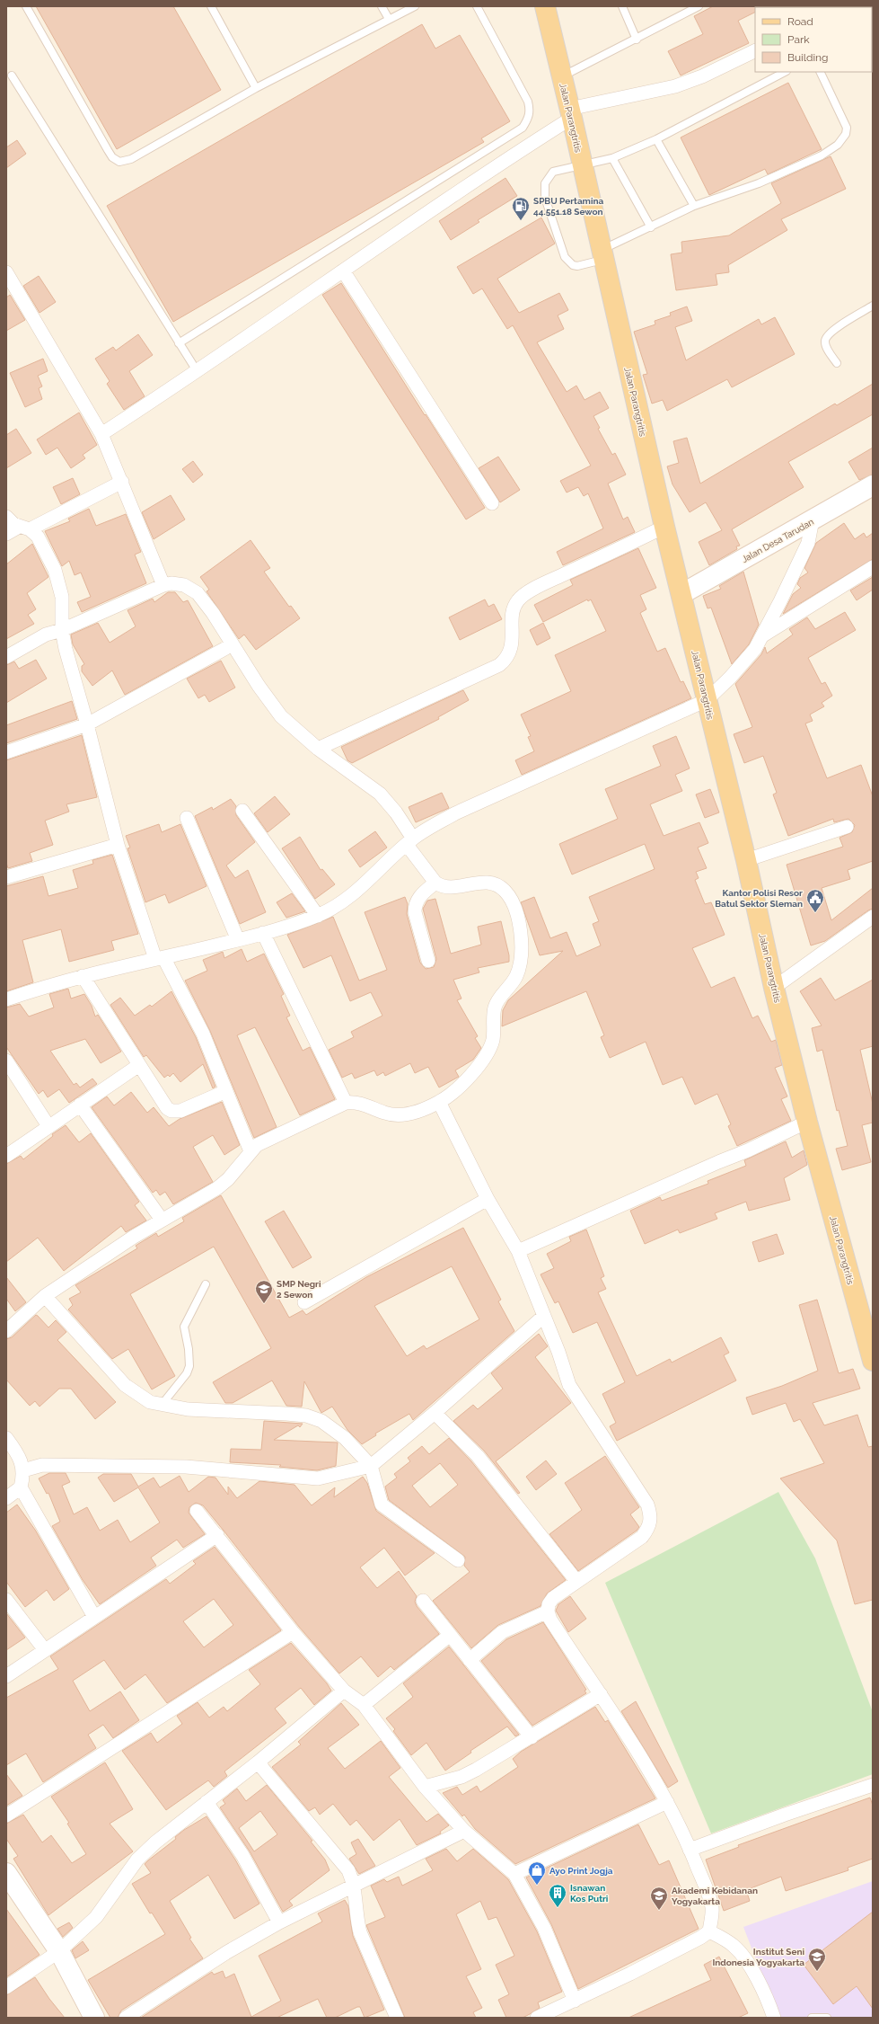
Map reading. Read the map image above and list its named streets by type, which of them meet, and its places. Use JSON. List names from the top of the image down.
{
  "streets": {
    "main road": ["Jalan Parangtritis"],
    "street": ["Jalan Desa Tarudan"]
  },
  "crossings": [
    ["Jalan Parangtritis", "Jalan Desa Tarudan"]
  ],
  "places": {
    "fuel station": ["SPBU Pertamina 44.551.18 Sewon"],
    "public building": ["Kantor Polisi Resor Batul Sektor Sleman"],
    "school or university": ["SMP Negri 2 Sewon", "Akademi Kebidanan Yogyakarta", "Institut Seni Indonesia Yogyakarta"],
    "shop": ["Ayo Print Jogja"],
    "building": ["Isnawan Kos Putri"]
  },
  "legend": ["Road", "Park", "Building"]
}
